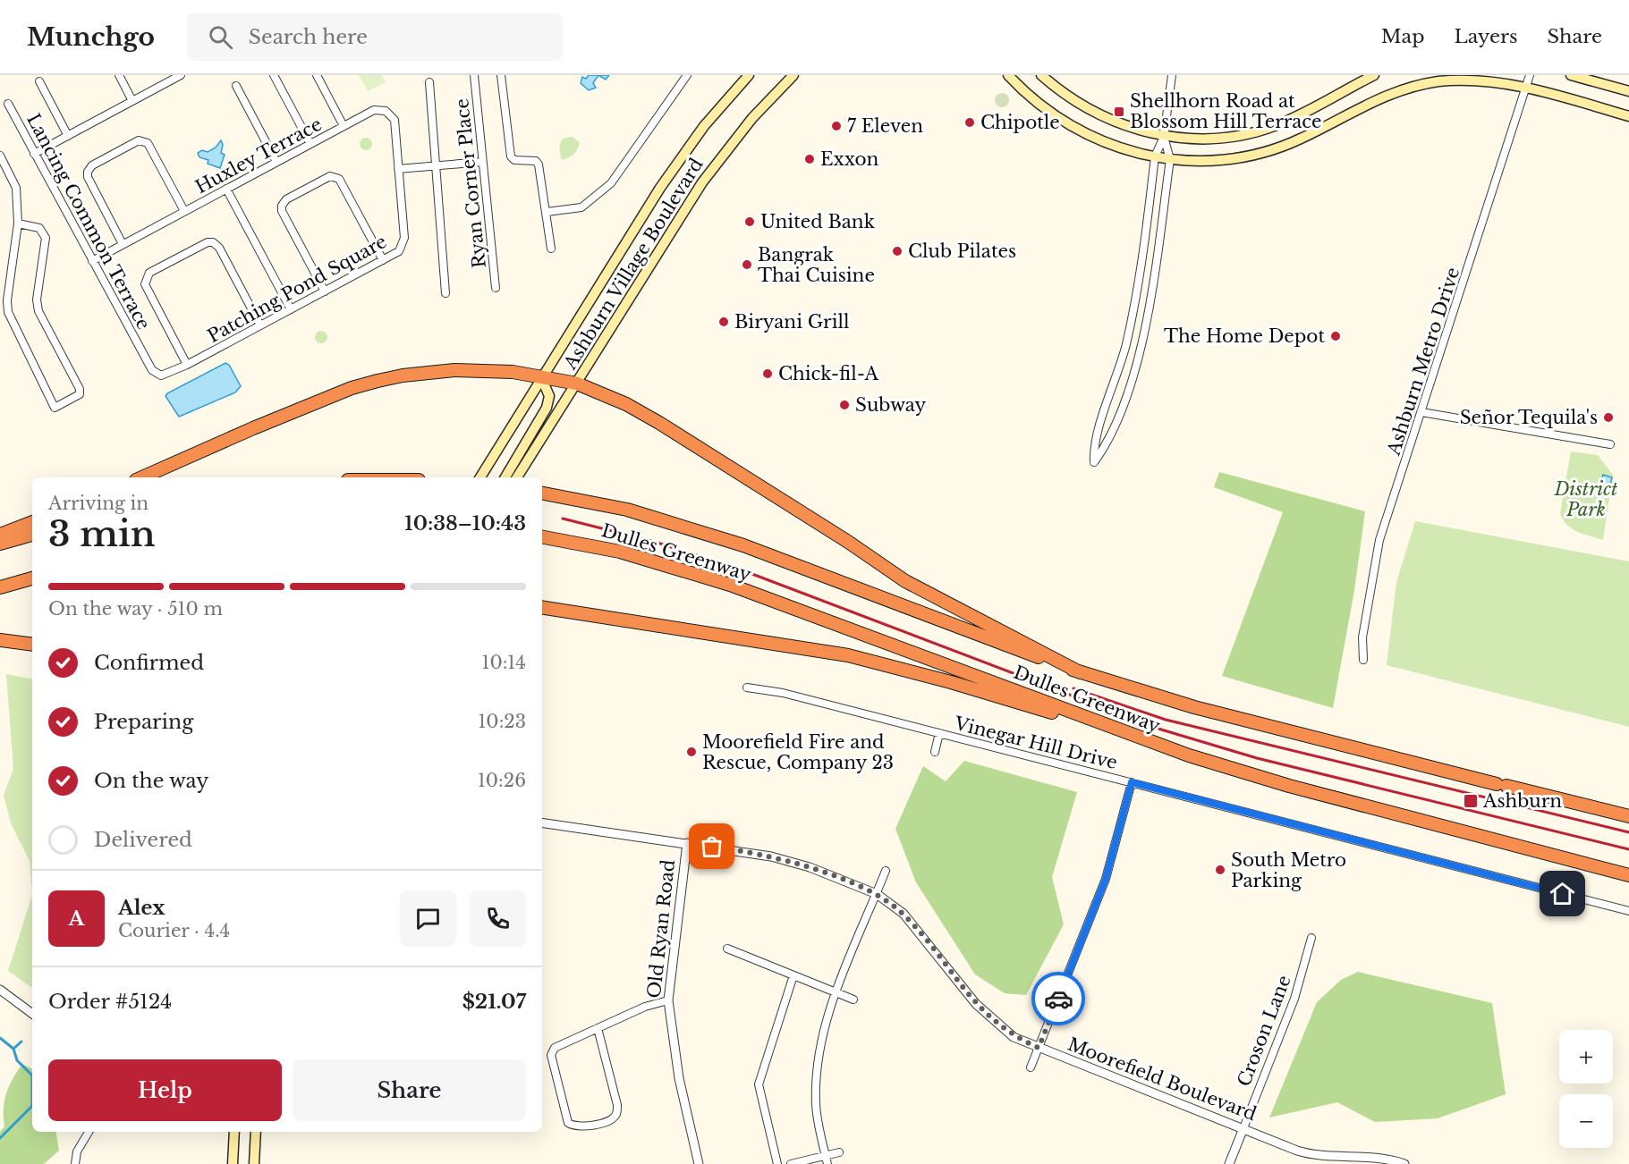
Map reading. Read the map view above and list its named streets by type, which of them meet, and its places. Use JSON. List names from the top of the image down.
{
  "streets": {
    "highway": ["Dulles Greenway"],
    "main road": ["Ashburn Village Boulevard"],
    "street": [
      "Huxley Terrace",
      "Ryan Corner Place",
      "Lancing Common Terrace",
      "Patching Pond Square",
      "Ashburn Metro Drive",
      "Vinegar Hill Drive",
      "Old Ryan Road",
      "Croson Lane",
      "Moorefield Boulevard"
    ]
  },
  "crossings": [
    ["Huxley Terrace", "Lancing Common Terrace"],
    ["Huxley Terrace", "Patching Pond Square"],
    ["Lancing Common Terrace", "Patching Pond Square"],
    ["Old Ryan Road", "Moorefield Boulevard"],
    ["Croson Lane", "Moorefield Boulevard"]
  ],
  "parks": ["District Park"],
  "places": {
    "transit": ["Shellhorn Road at Blossom Hill Terrace", "Ashburn"],
    "other": [
      "Chipotle",
      "7 Eleven",
      "Exxon",
      "United Bank",
      "Club Pilates",
      "Bangrak Thai Cuisine",
      "Biryani Grill",
      "The Home Depot",
      "Chick-fil-A",
      "Subway",
      "Señor Tequila's",
      "Moorefield Fire and Rescue, Company 23",
      "South Metro Parking"
    ]
  },
  "page": {
    "header": "Munchgo",
    "search": "Search here",
    "nav": ["Map", "Layers", "Share"],
    "heading": ["3 min", "Arriving in", "10:38–10:43"],
    "panel": [
      "Alex",
      "Courier · 4.4",
      "Order #5124",
      "$21.07"
    ],
    "bar": "On the way · 510 m",
    "list": [
      ["Confirmed", "10:14"],
      ["Preparing", "10:23"],
      ["On the way", "10:26"],
      "Delivered"
    ],
    "round": "A",
    "map_buttons": ["+", "−"],
    "buttons": ["Help", "Share"]
  }
}
